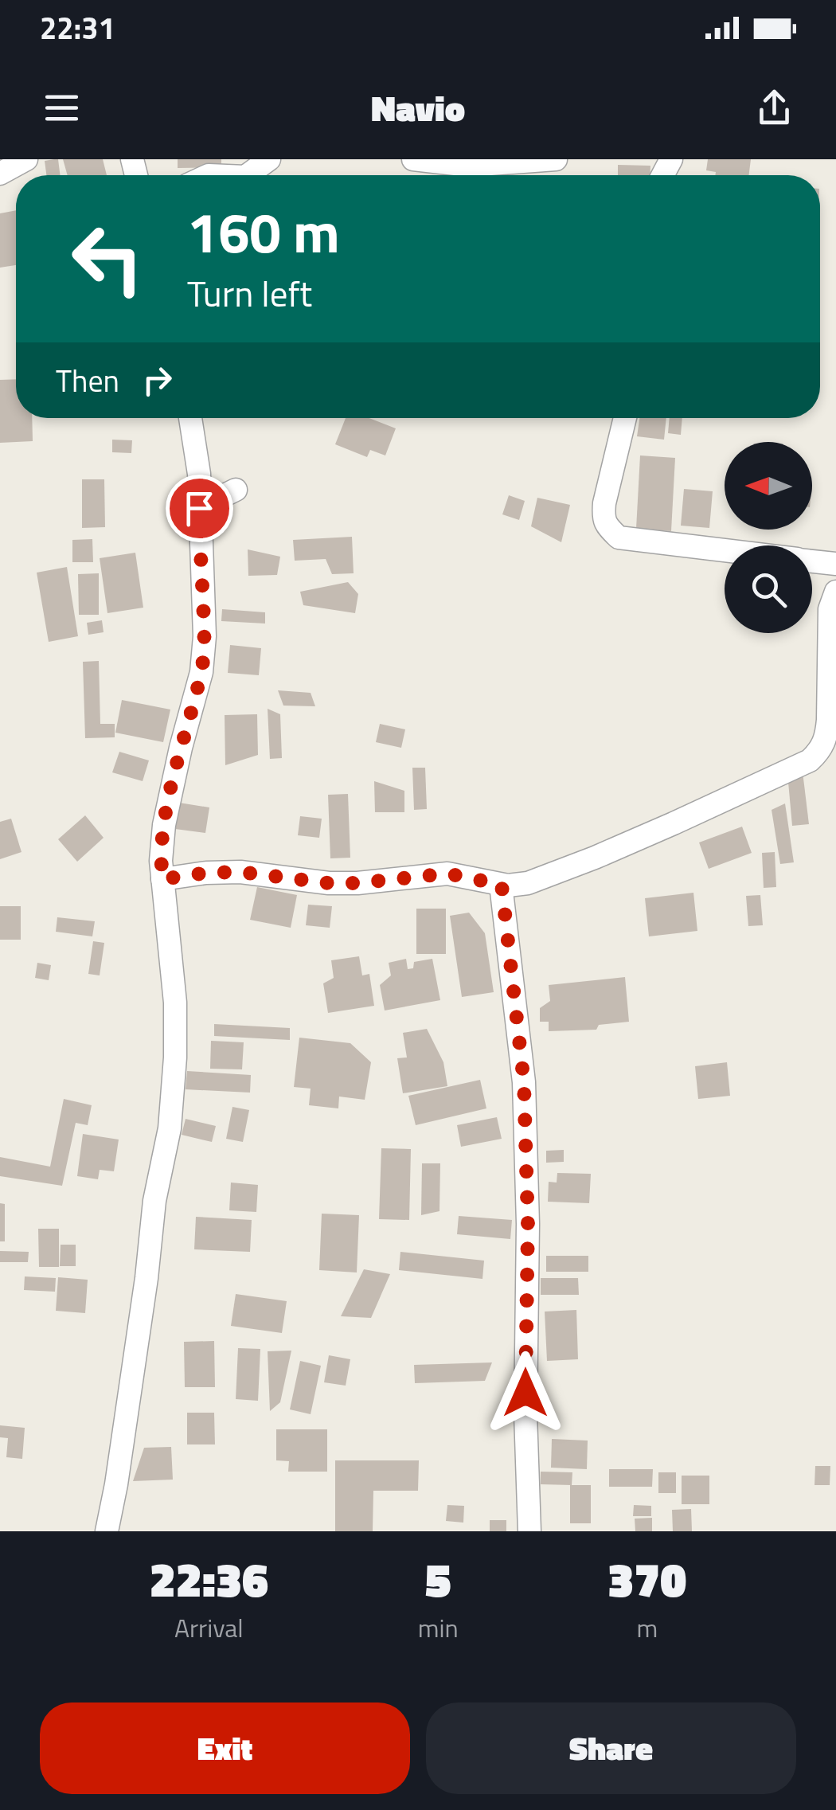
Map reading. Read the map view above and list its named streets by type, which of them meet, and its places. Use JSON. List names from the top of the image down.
{
  "north": "left",
  "page": {
    "status": "22:31",
    "header": "Navio",
    "turn": ["160 m", "Turn left"],
    "then": "Then",
    "eta": [
      "22:36",
      "Arrival",
      "5",
      "min",
      "370",
      "m"
    ],
    "buttons": ["Exit", "Share"]
  }
}
